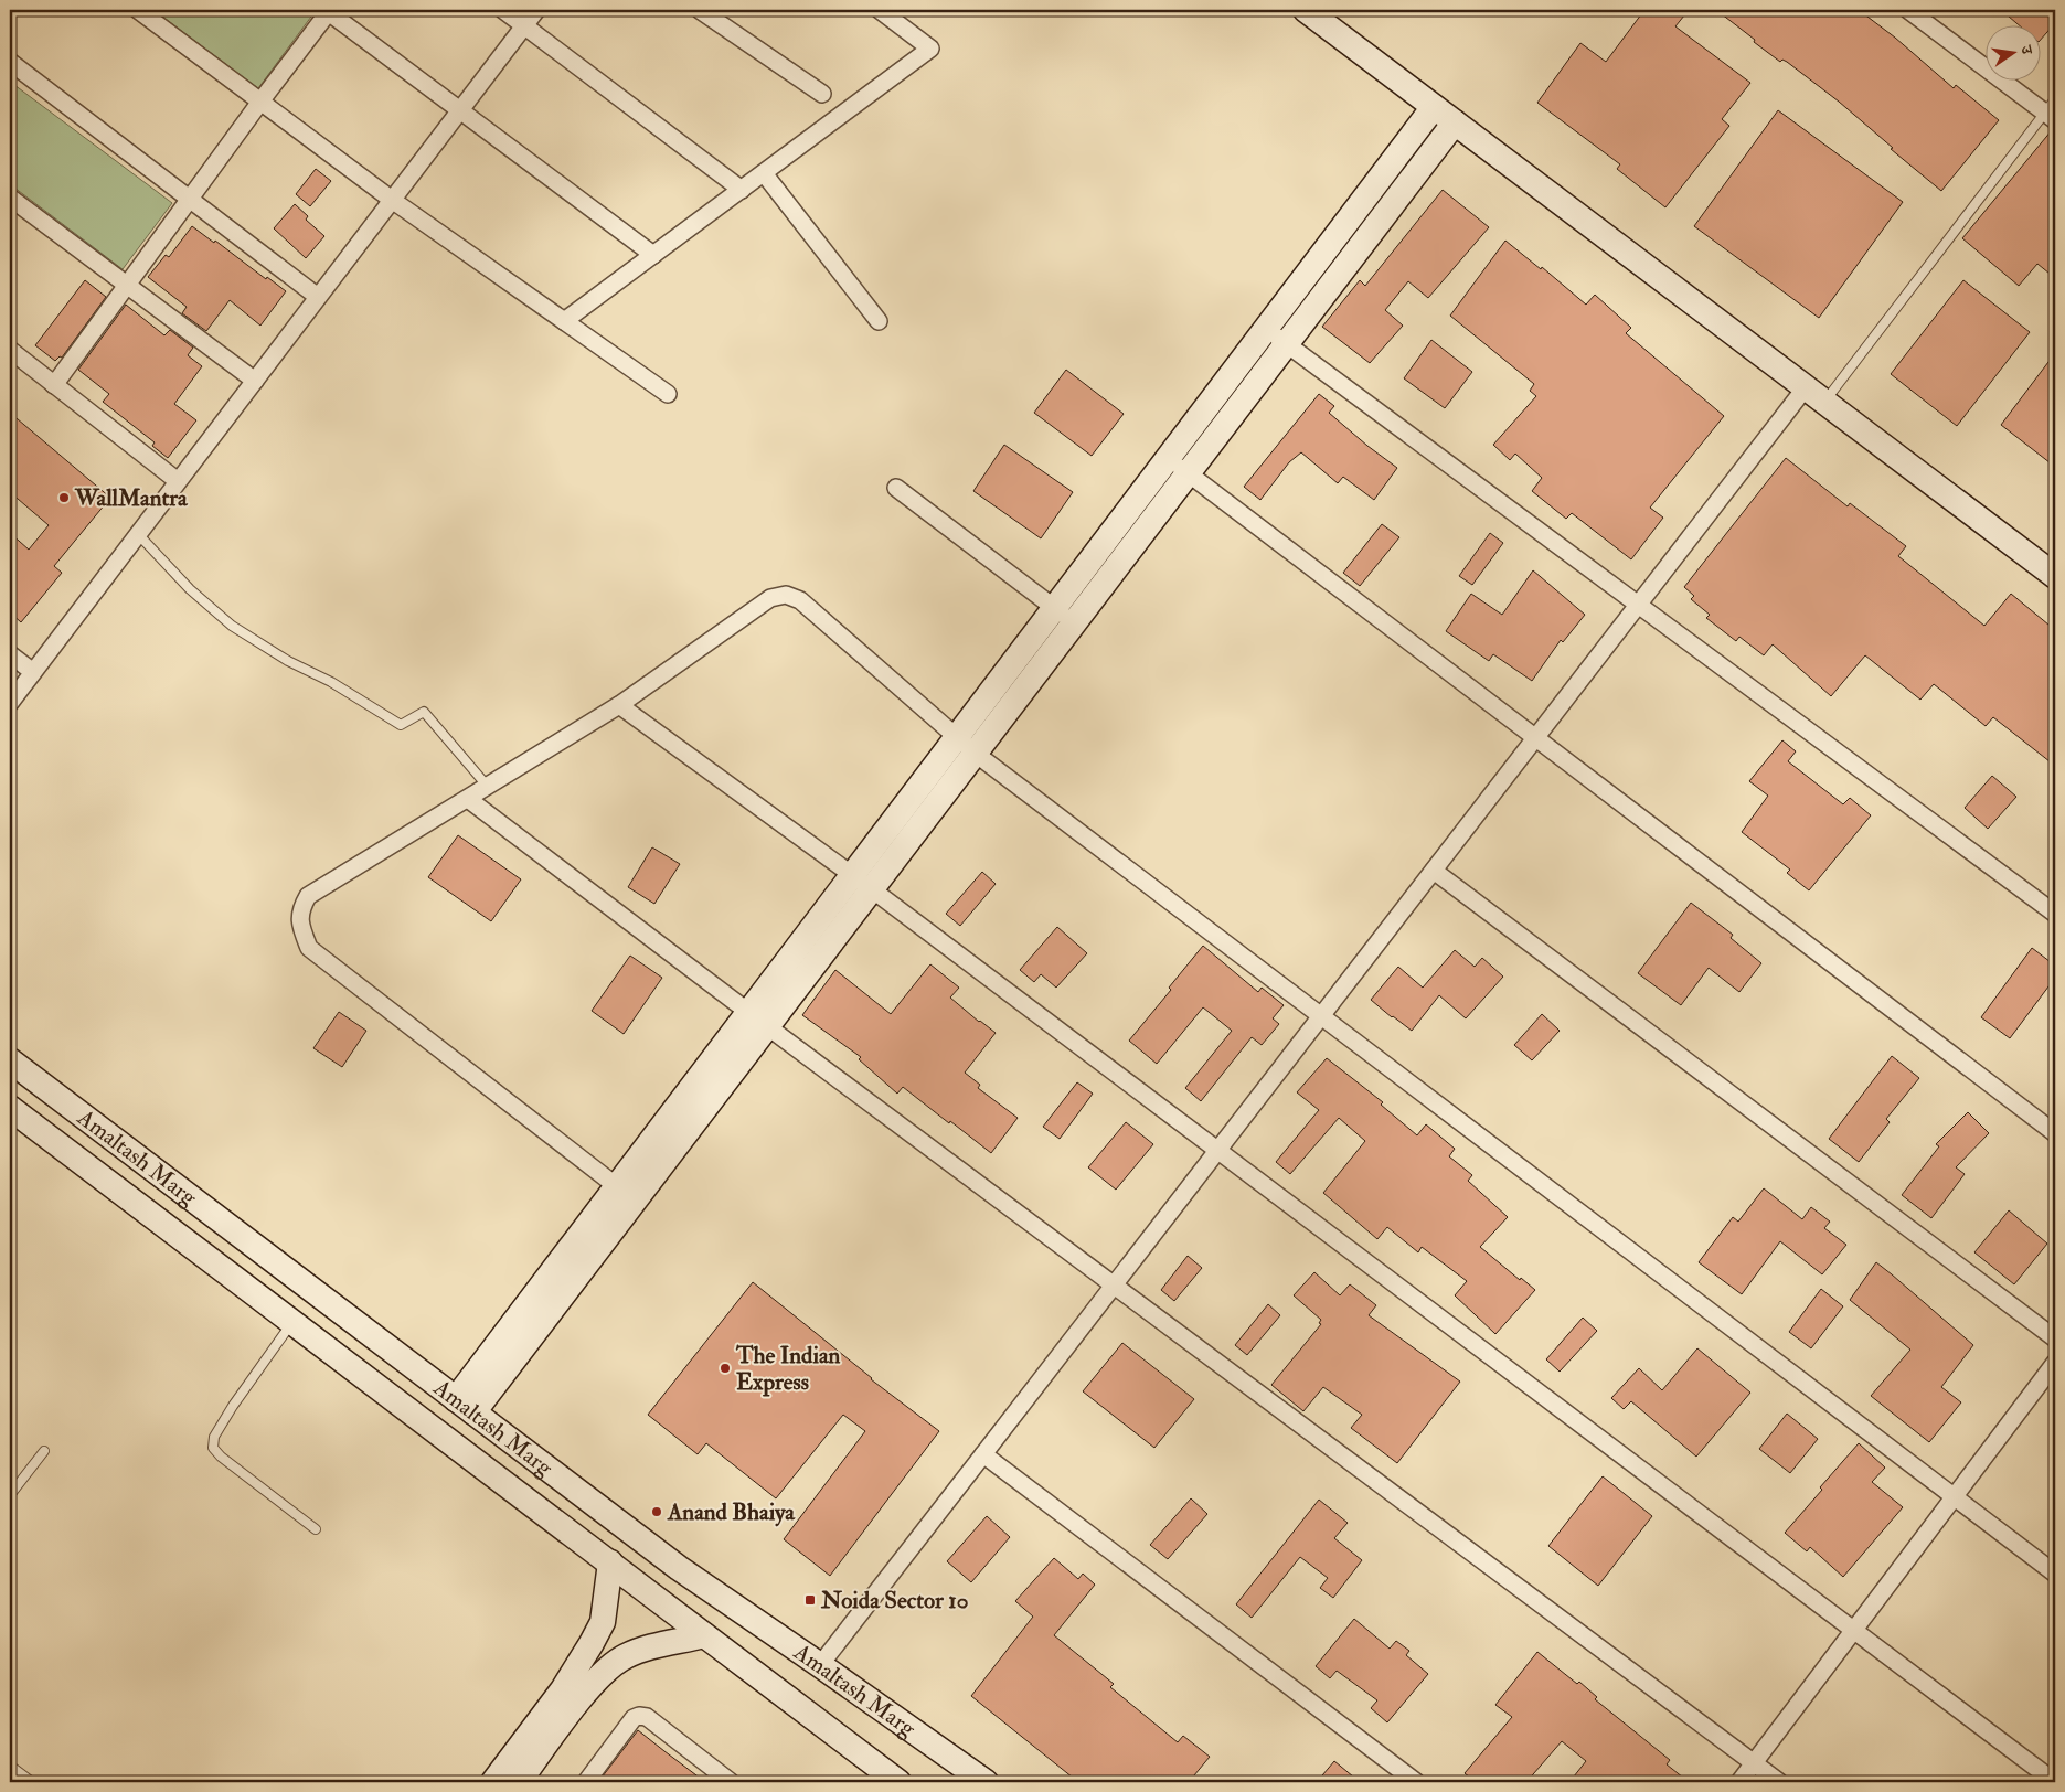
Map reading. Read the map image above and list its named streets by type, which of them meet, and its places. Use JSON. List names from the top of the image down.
{
  "streets": {
    "street": ["Amaltash Marg"]
  },
  "places": {
    "other": ["WallMantra", "The Indian Express", "Anand Bhaiya"],
    "transit": ["Noida Sector 10"]
  },
  "north": "right"
}
